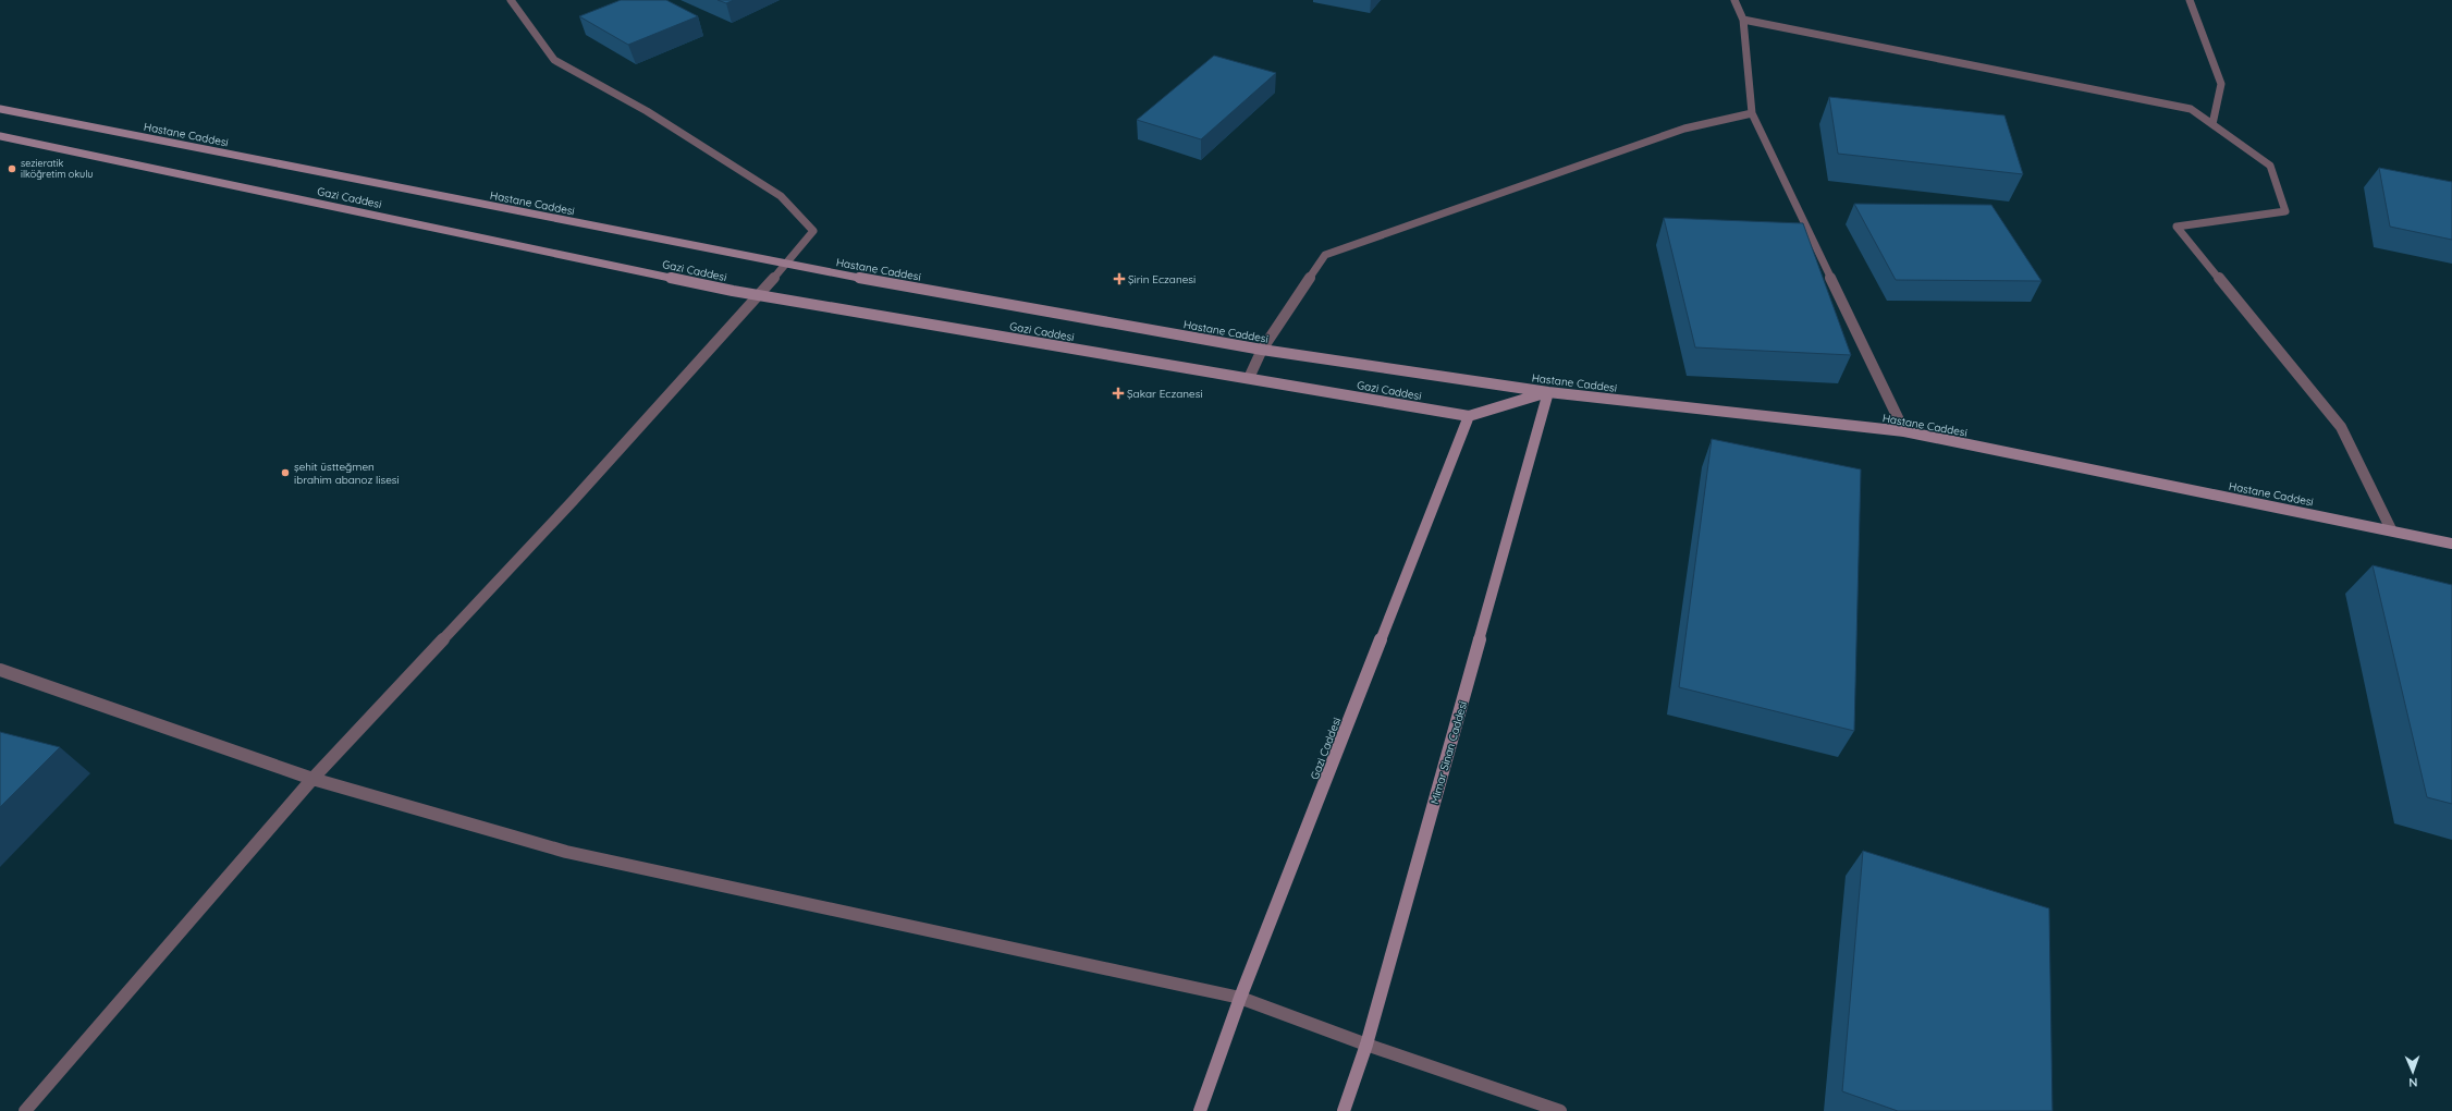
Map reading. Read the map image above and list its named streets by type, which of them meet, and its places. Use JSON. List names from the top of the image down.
{
  "streets": {
    "main road": ["Hastane Caddesi", "Gazi Caddesi", "Mimar Sinan Caddesi"]
  },
  "crossings": [
    ["Hastane Caddesi", "Mimar Sinan Caddesi"]
  ],
  "places": {
    "other": ["sezieratik ilköğretim okulu", "şehit üstteğmen ibrahim abanoz lisesi"],
    "health": ["Şirin Eczanesi", "Şakar Eczanesi"]
  },
  "north": "bottom"
}
